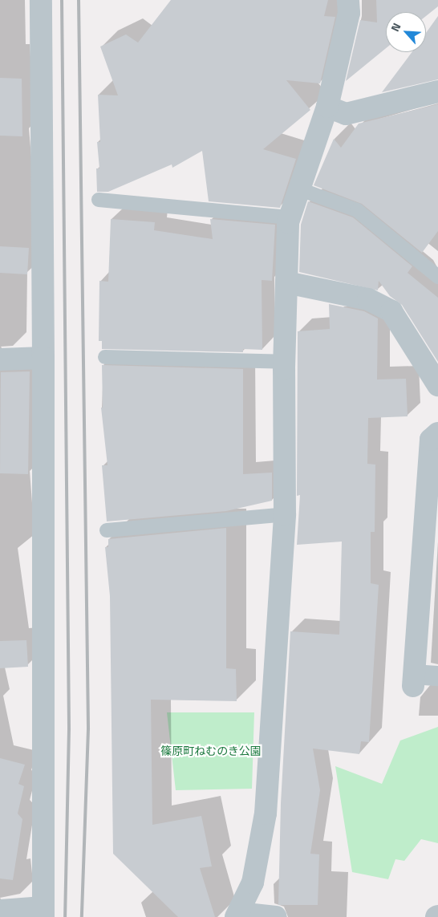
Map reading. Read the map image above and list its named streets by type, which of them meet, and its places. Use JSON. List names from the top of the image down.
{
  "parks": ["篠原町ねむのき公園"],
  "north": "top left"
}
